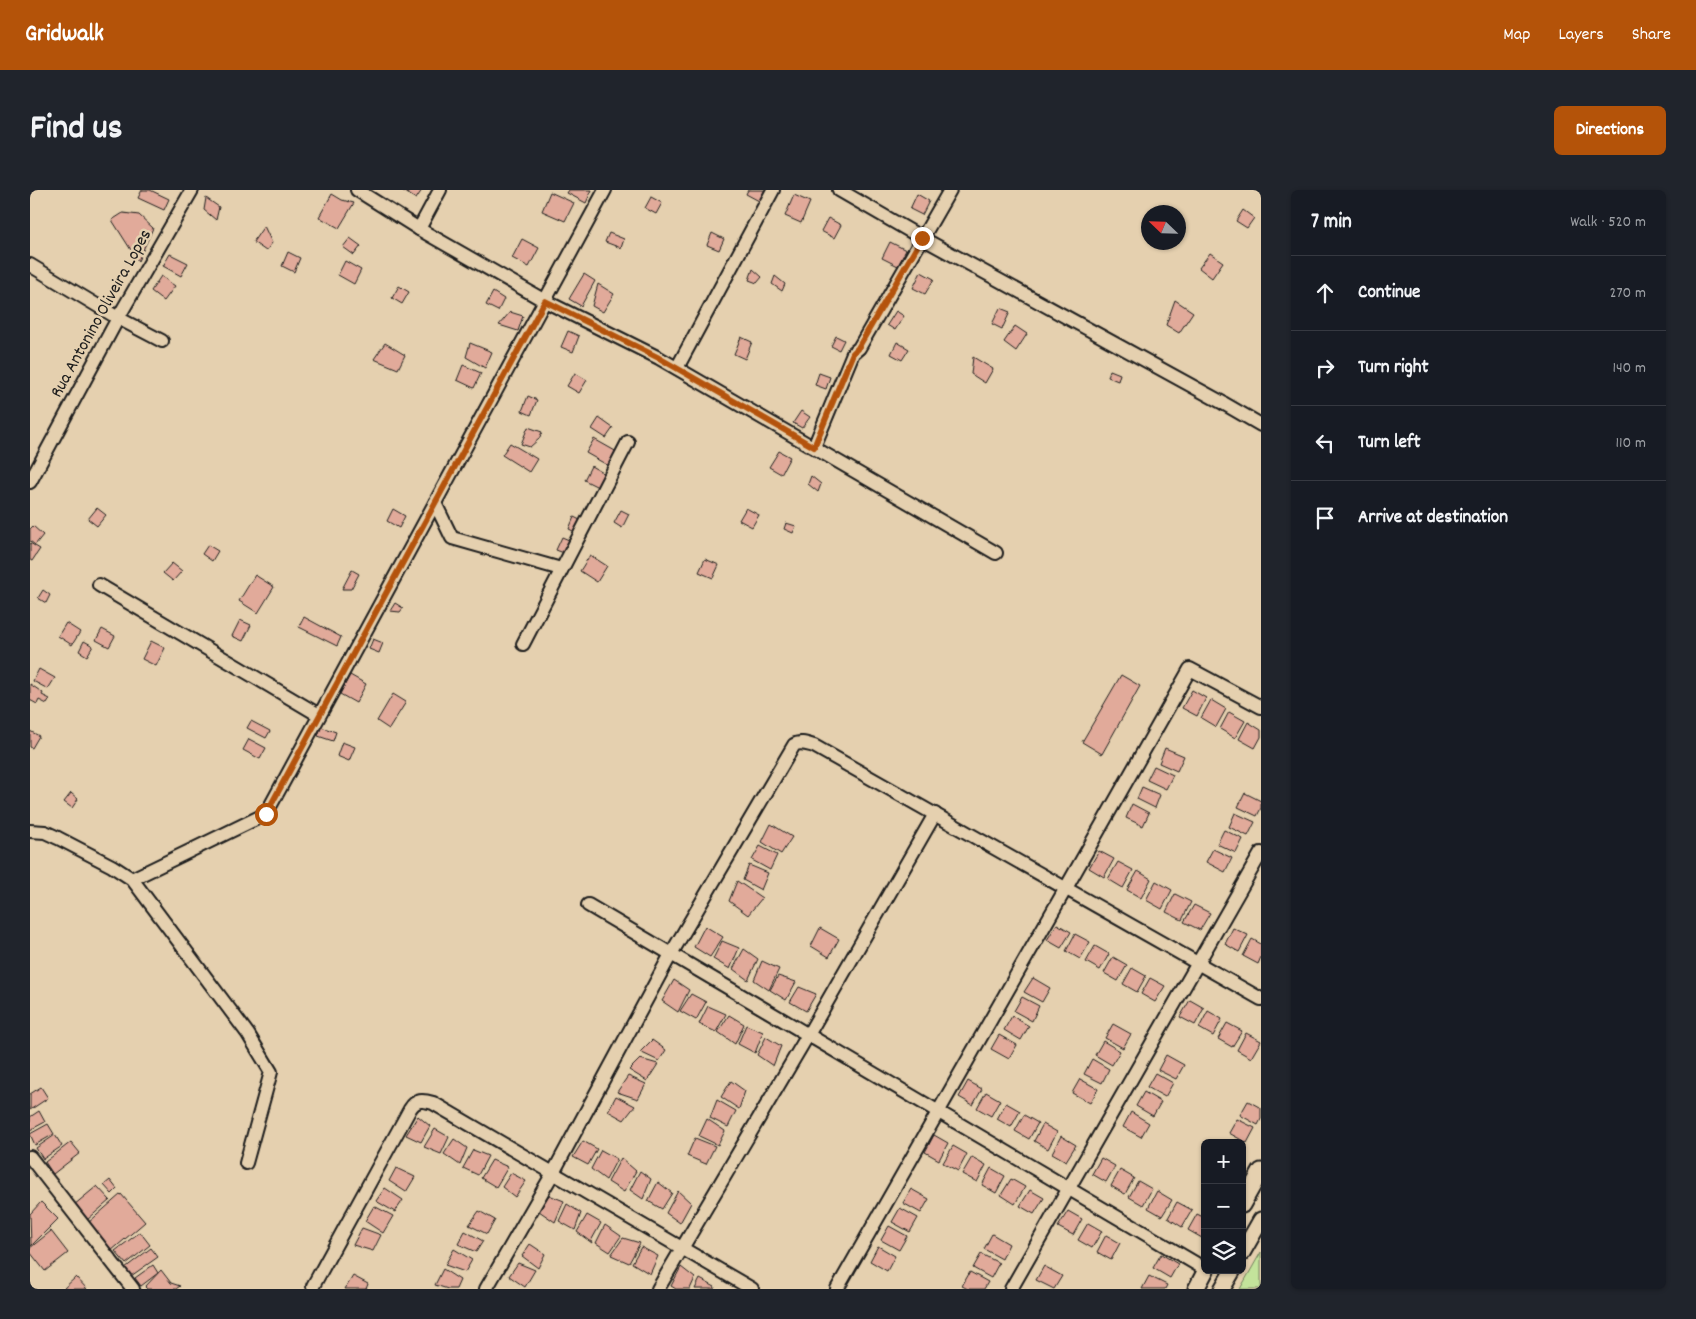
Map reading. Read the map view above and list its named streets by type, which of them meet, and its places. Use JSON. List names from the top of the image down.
{
  "streets": {
    "street": ["Rua Antonino Oliveira Lopes"]
  },
  "north": "top left",
  "page": {
    "header": "Gridwalk",
    "nav": ["Map", "Layers", "Share"],
    "title": "Find us",
    "buttons": "Directions",
    "heading": ["7 min", "Walk · 520 m"],
    "list": [
      ["Continue", "270 m"],
      ["Turn right", "140 m"],
      ["Turn left", "110 m"],
      "Arrive at destination"
    ],
    "map_buttons": ["+", "−"]
  }
}
